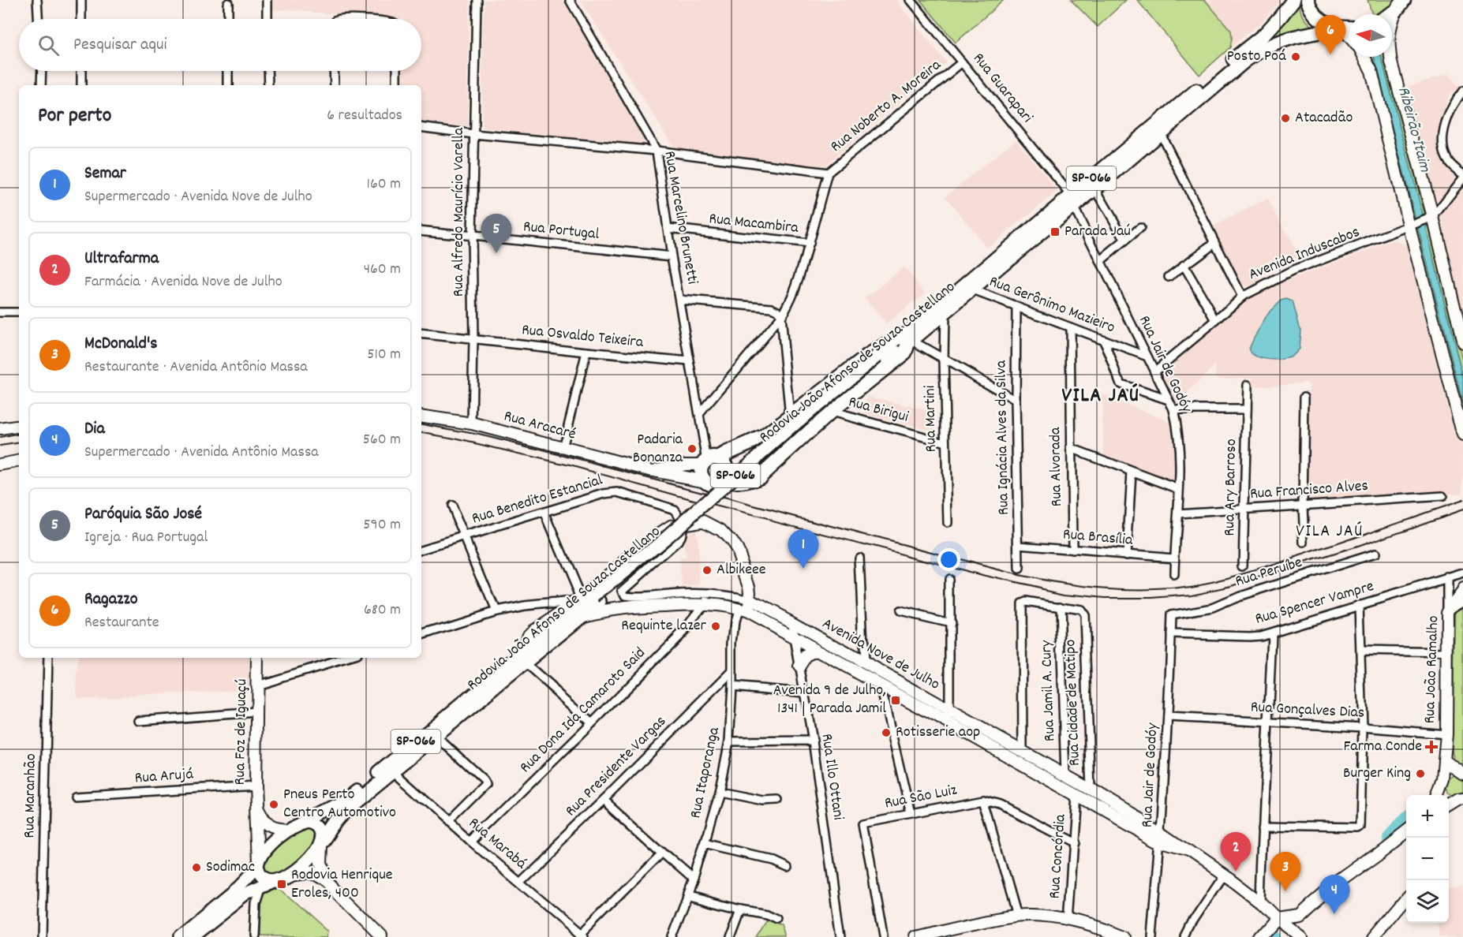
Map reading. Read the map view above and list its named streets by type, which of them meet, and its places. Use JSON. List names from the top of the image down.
{
  "streets": {
    "highway": ["SP-066", "Rodovia João Afonso de Souza Castellano"],
    "street": [
      "Rua Guarapari",
      "Rua Noberto A. Moreira",
      "Rua Alfredo Maurício Varella",
      "Rua Marcelino Brunetti",
      "Rua Macambira",
      "Rua Portugal",
      "Avenida Induscabos",
      "Rua Gerônimo Mazieiro",
      "Rua Osvaldo Teixeira",
      "Rua Jair de Godóy",
      "Rua Birigui",
      "Rua Martini",
      "Rua Aracaré",
      "Rua Ignácia Alves da Silva",
      "Rua Alvorada",
      "Rua Ary Barroso",
      "Rua Francisco Alves",
      "Rua Benedito Estancial",
      "Rua Brasília",
      "Rua Peruíbe",
      "Rua Spencer Vampre",
      "Avenida Nove de Julho",
      "Rua João Ramalho",
      "Rua Jamil A. Cury",
      "Rua Cidade de Matipo",
      "Rua Dona Ida Camaroto Said",
      "Rua Gonçalves Dias",
      "Rua Foz de Iguaçú",
      "Rua Presidente Vargas",
      "Rua Itaporanga",
      "Rua Arujá",
      "Rua Illo Ottani",
      "Rua Maranhão",
      "Rua São Luiz",
      "Rua Marabá",
      "Rua Concórdia"
    ]
  },
  "crossings": [
    ["Rua Guarapari", "Rua Noberto A. Moreira"],
    ["Rua Guarapari", "Rodovia João Afonso de Souza Castellano"],
    ["Rua Guarapari", "Rua Jair de Godóy"],
    ["SP-066", "Rodovia João Afonso de Souza Castellano"],
    ["SP-066", "Rua Foz de Iguaçú"],
    ["Rua Alfredo Maurício Varella", "Rua Portugal"],
    ["Rua Alfredo Maurício Varella", "Rua Osvaldo Teixeira"],
    ["Rua Alfredo Maurício Varella", "Rua Aracaré"],
    ["Rua Marcelino Brunetti", "Rua Macambira"],
    ["Rua Marcelino Brunetti", "Rua Portugal"],
    ["Rua Marcelino Brunetti", "Rua Osvaldo Teixeira"],
    ["Rua Marcelino Brunetti", "Rua Aracaré"],
    ["Avenida Induscabos", "Rua Jair de Godóy"],
    ["Rua Gerônimo Mazieiro", "Rodovia João Afonso de Souza Castellano"],
    ["Rua Gerônimo Mazieiro", "Rua Jair de Godóy"],
    ["Rua Gerônimo Mazieiro", "Rua Ignácia Alves da Silva"],
    ["Rua Gerônimo Mazieiro", "Rua Alvorada"],
    ["Rodovia João Afonso de Souza Castellano", "Rua Jair de Godóy"],
    ["Rodovia João Afonso de Souza Castellano", "Rua Martini"],
    ["Rodovia João Afonso de Souza Castellano", "Avenida Nove de Julho"],
    ["Rodovia João Afonso de Souza Castellano", "Rua Marabá"],
    ["Rua Jair de Godóy", "Rua Francisco Alves"],
    ["Rua Jair de Godóy", "Rua Brasília"],
    ["Rua Jair de Godóy", "Rua Peruíbe"],
    ["Rua Jair de Godóy", "Rua Spencer Vampre"],
    ["Rua Jair de Godóy", "Avenida Nove de Julho"],
    ["Rua Jair de Godóy", "Rua Gonçalves Dias"],
    ["Rua Birigui", "Rua Martini"],
    ["Rua Ignácia Alves da Silva", "Rua Brasília"],
    ["Rua Alvorada", "Rua Brasília"],
    ["Rua Ary Barroso", "Rua Francisco Alves"],
    ["Rua Benedito Estancial", "Avenida Nove de Julho"],
    ["Avenida Nove de Julho", "Rua Jamil A. Cury"],
    ["Avenida Nove de Julho", "Rua Cidade de Matipo"],
    ["Avenida Nove de Julho", "Rua Dona Ida Camaroto Said"],
    ["Avenida Nove de Julho", "Rua Itaporanga"],
    ["Avenida Nove de Julho", "Rua Illo Ottani"],
    ["Avenida Nove de Julho", "Rua Concórdia"],
    ["Rua João Ramalho", "Rua Gonçalves Dias"],
    ["Rua Jamil A. Cury", "Rua Cidade de Matipo"],
    ["Rua Dona Ida Camaroto Said", "Rua Marabá"],
    ["Rua Foz de Iguaçú", "Rua Arujá"],
    ["Rua Presidente Vargas", "Rua Itaporanga"],
    ["Rua Presidente Vargas", "Rua Marabá"]
  ],
  "districts": ["VILA JAÚ", "VILA JAÚ"],
  "water": ["Ribeirão Itaim"],
  "places": {
    "other": [
      "Posto Poá",
      "Atacadão",
      "Padaria Bonanza",
      "Albikeee",
      "Requinte lazer",
      "Rotisserie aop",
      "Burger King",
      "Pneus Perto Centro Automotivo",
      "Sodimac"
    ],
    "transit": ["Parada Jaú", "Avenida 9 de Julho, 1341 | Parada Jamil", "Rodovia Henrique Eroles, 400"],
    "health": ["Farma Conde"]
  },
  "north": "left",
  "page": {
    "pins": [
      "6",
      "5",
      "1",
      "2",
      "3",
      "4"
    ],
    "search": "Pesquisar aqui",
    "heading": ["Por perto", "6 resultados"],
    "list": [
      {
        "mark": "1",
        "name": "Semar",
        "note": "Supermercado · Avenida Nove de Julho",
        "value": "160 m"
      },
      {
        "mark": "2",
        "name": "Ultrafarma",
        "note": "Farmácia · Avenida Nove de Julho",
        "value": "460 m"
      },
      {
        "mark": "3",
        "name": "McDonald's",
        "note": "Restaurante · Avenida Antônio Massa",
        "value": "510 m"
      },
      {
        "mark": "4",
        "name": "Dia",
        "note": "Supermercado · Avenida Antônio Massa",
        "value": "560 m"
      },
      {
        "mark": "5",
        "name": "Paróquia São José",
        "note": "Igreja · Rua Portugal",
        "value": "590 m"
      },
      {
        "mark": "6",
        "name": "Ragazzo",
        "note": "Restaurante",
        "value": "680 m"
      }
    ],
    "map_buttons": ["+", "−"]
  }
}
